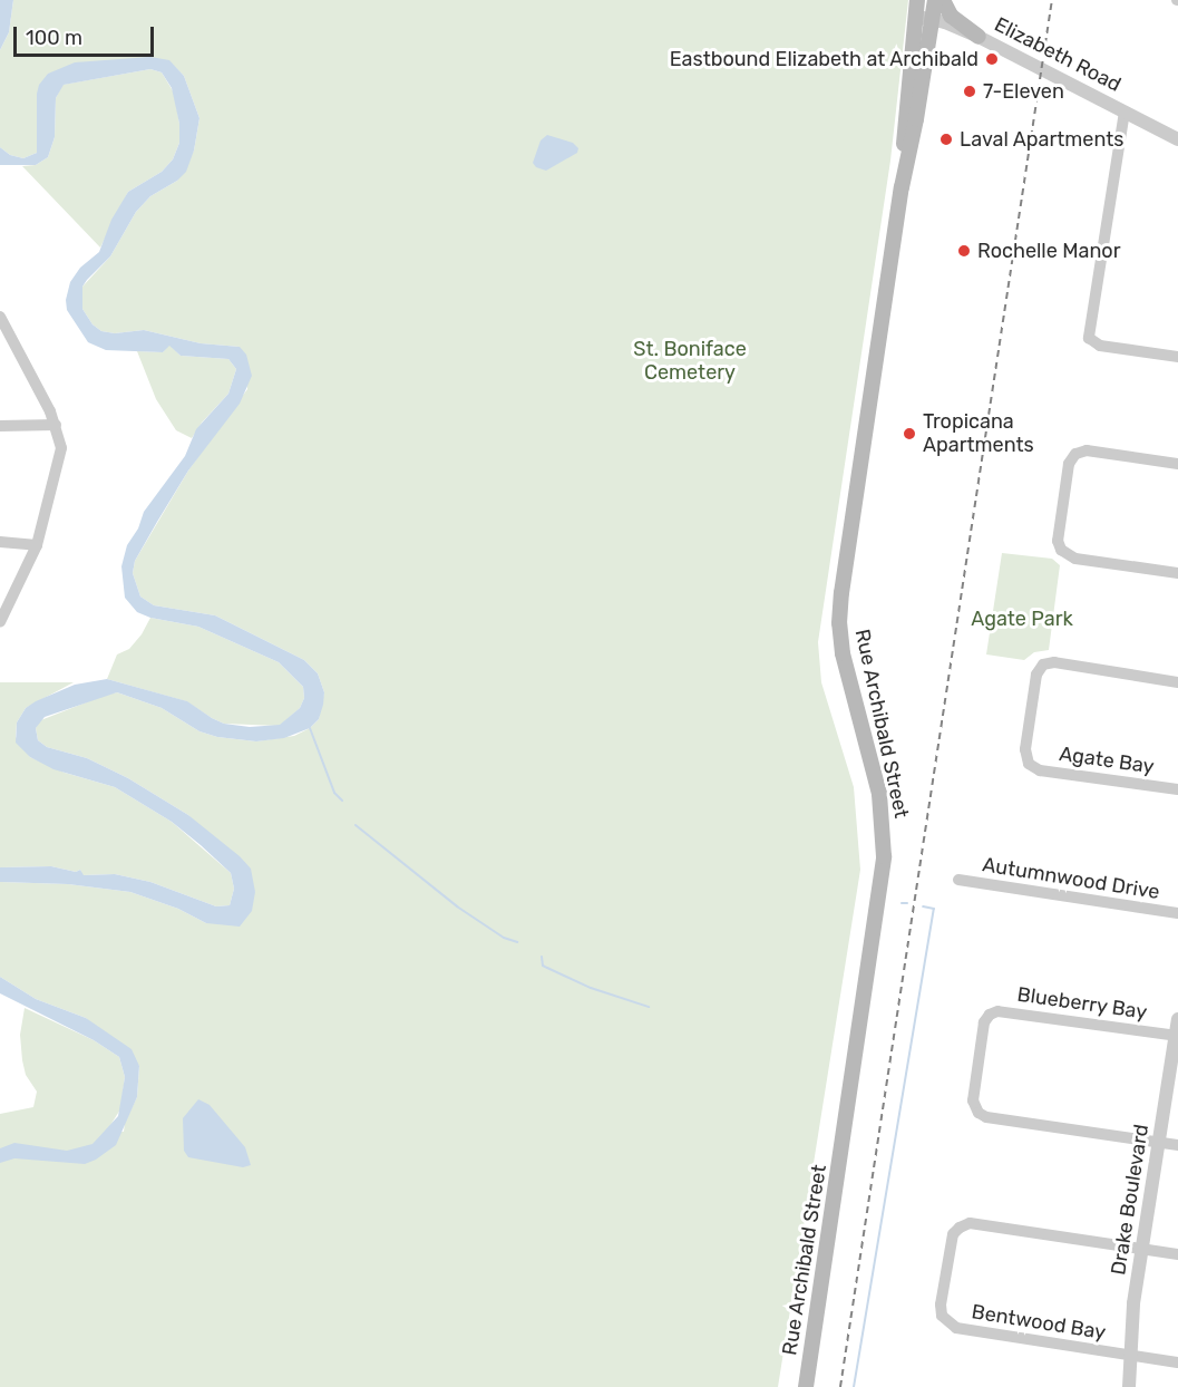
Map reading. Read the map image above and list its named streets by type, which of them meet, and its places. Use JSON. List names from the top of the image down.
{
  "streets": {
    "main road": ["Rue Archibald Street"],
    "street": [
      "Elizabeth Road",
      "Agate Bay",
      "Autumnwood Drive",
      "Blueberry Bay",
      "Drake Boulevard",
      "Bentwood Bay"
    ]
  },
  "crossings": [
    ["Elizabeth Road", "Rue Archibald Street"],
    ["Blueberry Bay", "Drake Boulevard"],
    ["Drake Boulevard", "Bentwood Bay"]
  ],
  "parks": ["St. Boniface Cemetery", "Agate Park"],
  "places": [
    "Eastbound Elizabeth at Archibald",
    "7-Eleven",
    "Laval Apartments",
    "Rochelle Manor",
    "Tropicana Apartments"
  ],
  "scale_bar": "100 m"
}
